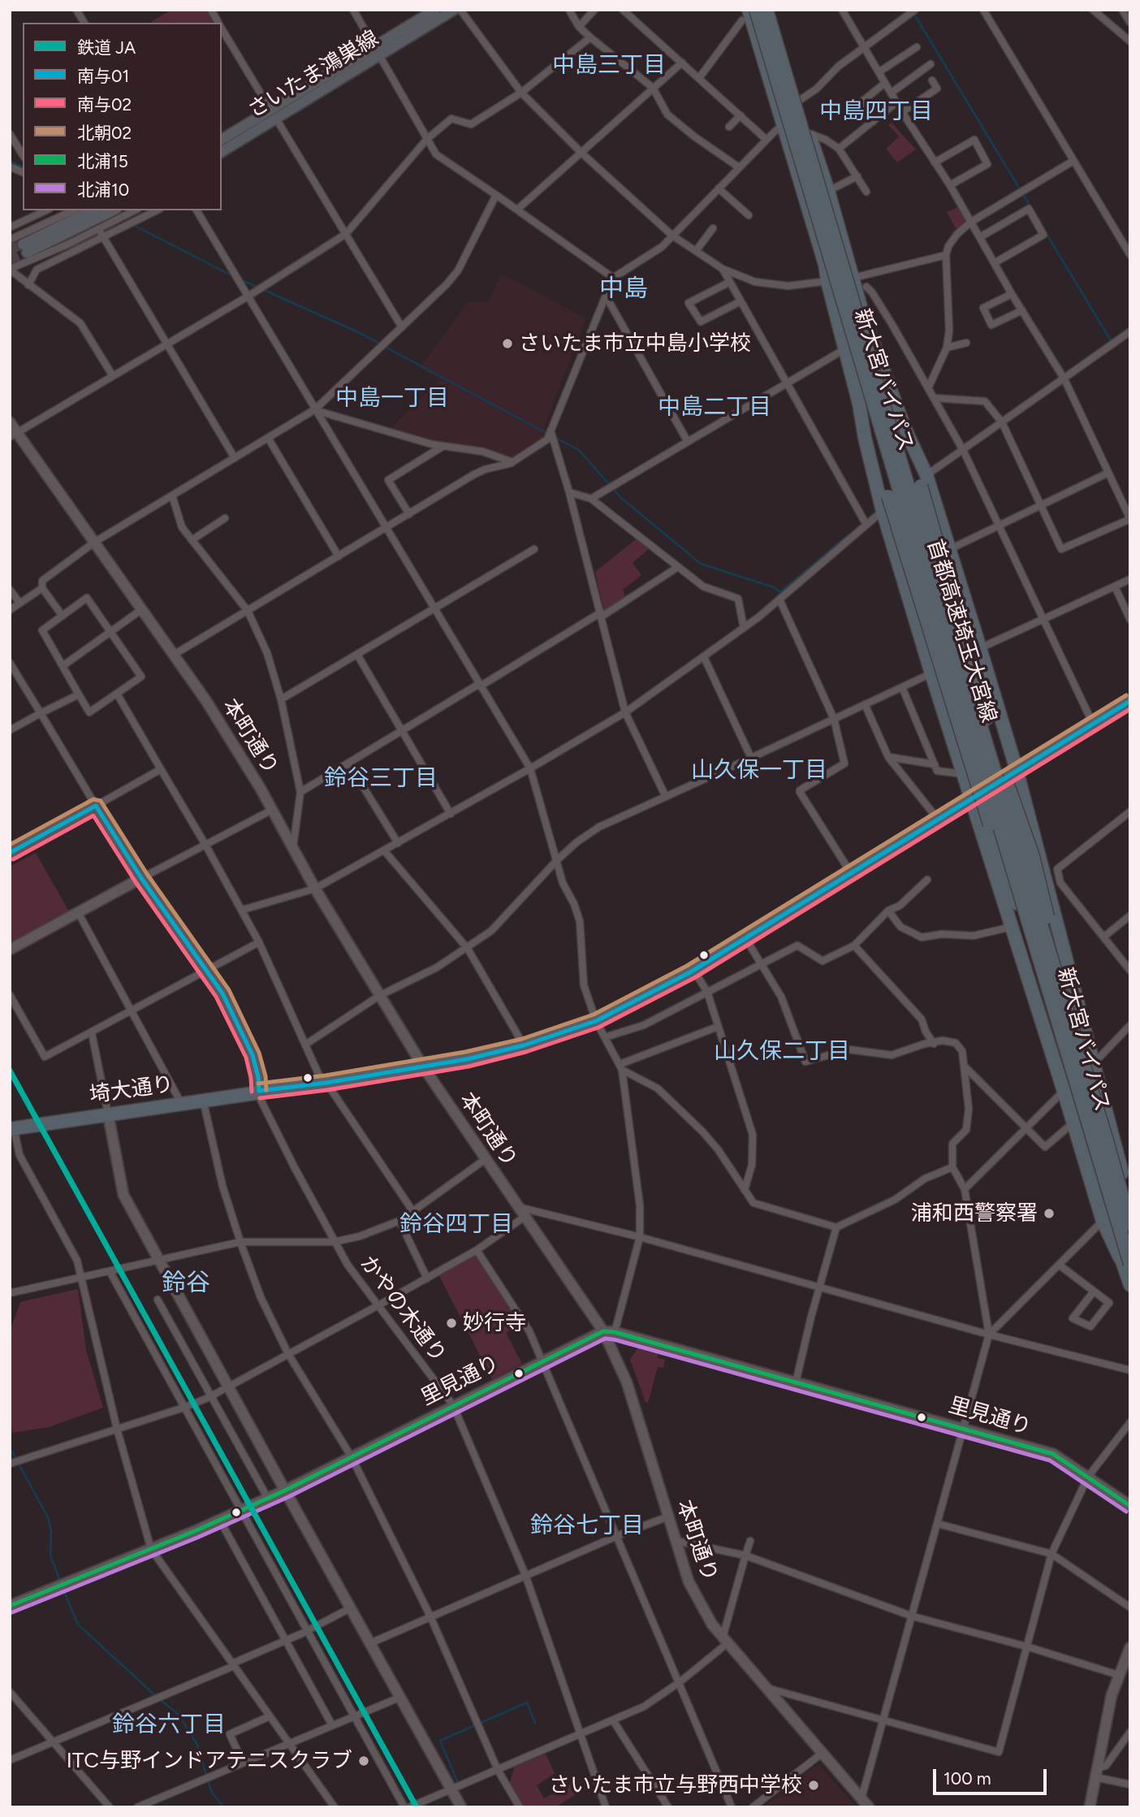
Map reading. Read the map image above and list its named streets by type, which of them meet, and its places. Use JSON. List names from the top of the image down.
{
  "streets": {
    "highway": ["新大宮バイパス", "首都高速埼玉大宮線", "埼大通り"],
    "main road": ["さいたま鴻巣線"],
    "street": ["本町通り", "かやの木通り", "里見通り"]
  },
  "crossings": [
    ["本町通り", "埼大通り"],
    ["本町通り", "里見通り"],
    ["埼大通り", "かやの木通り"],
    ["かやの木通り", "里見通り"]
  ],
  "districts": [
    "中島三丁目",
    "中島四丁目",
    "中島",
    "中島一丁目",
    "中島二丁目",
    "山久保一丁目",
    "鈴谷三丁目",
    "山久保二丁目",
    "鈴谷四丁目",
    "鈴谷",
    "鈴谷七丁目",
    "鈴谷六丁目"
  ],
  "places": [
    "さいたま市立中島小学校",
    "浦和西警察署",
    "妙行寺",
    "ITC与野インドアテニスクラブ",
    "さいたま市立与野西中学校"
  ],
  "lines": [
    "transit line 北朝02",
    "transit line 南与01",
    "transit line 南与02",
    "rail line JA",
    "transit line 北浦15",
    "transit line 北浦10"
  ],
  "legend": [
    "鉄道 JA",
    "南与01",
    "南与02",
    "北朝02",
    "北浦15",
    "北浦10"
  ],
  "scale_bar": "100 m"
}
